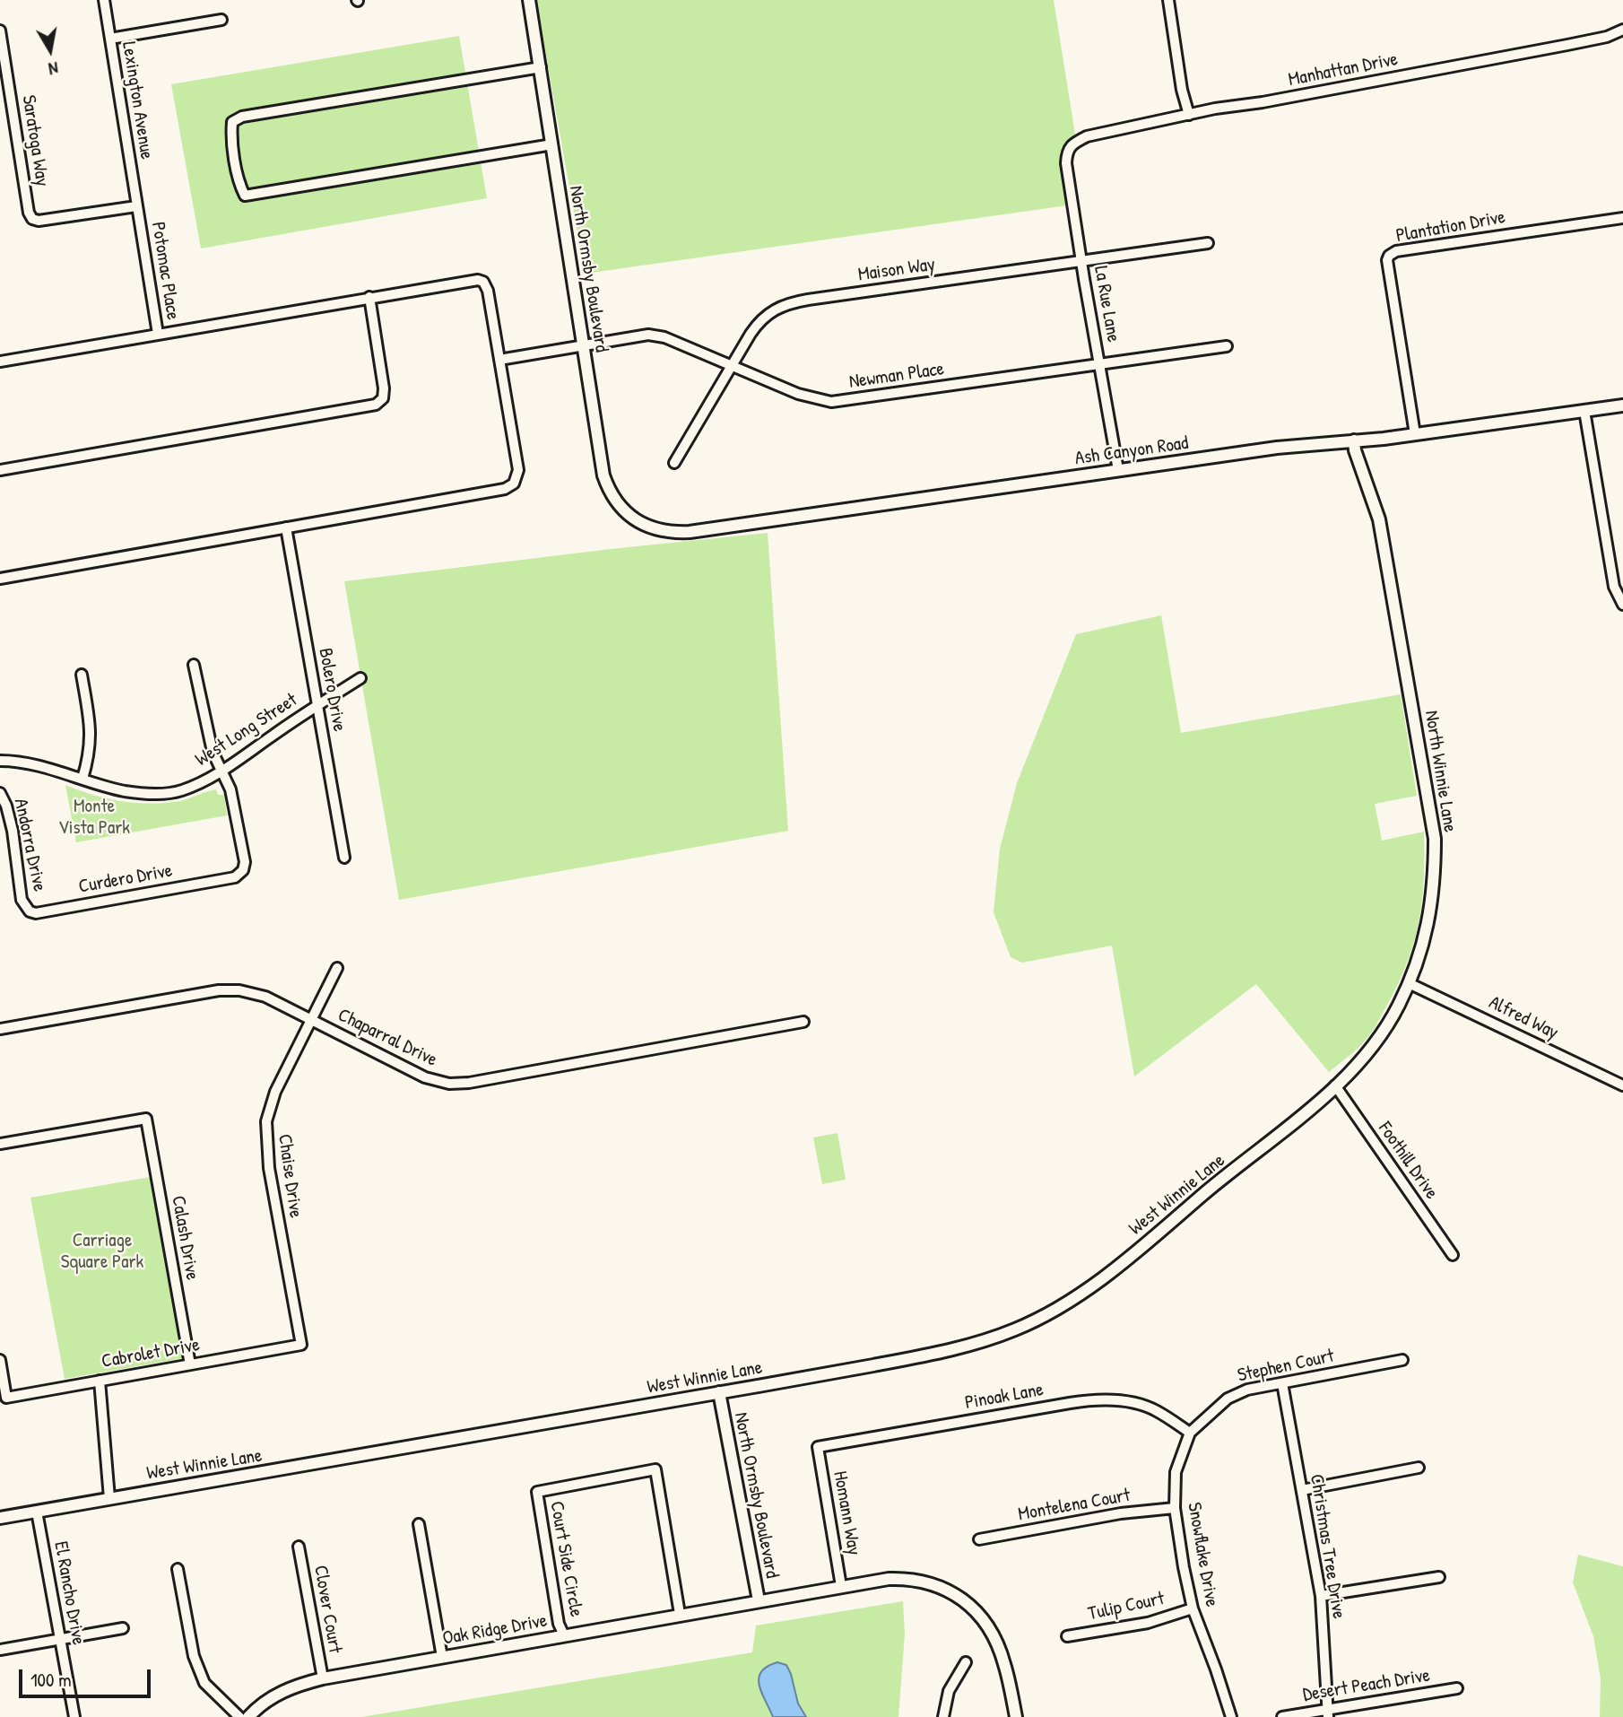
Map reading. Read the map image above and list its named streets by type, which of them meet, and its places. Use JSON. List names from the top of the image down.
{
  "streets": {
    "street": [
      "Manhattan Drive",
      "Lexington Avenue",
      "Saratoga Way",
      "Plantation Drive",
      "North Ormsby Boulevard",
      "Maison Way",
      "Potomac Place",
      "La Rue Lane",
      "Newman Place",
      "Ash Canyon Road",
      "Bolero Drive",
      "West Long Street",
      "North Winnie Lane",
      "Andorra Drive",
      "Curdero Drive",
      "Alfred Way",
      "Chaparral Drive",
      "Foothill Drive",
      "Chaise Drive",
      "West Winnie Lane",
      "Calash Drive",
      "Cabrolet Drive",
      "Stephen Court",
      "Pinoak Lane",
      "Montelena Court",
      "Homann Way",
      "Christmas Tree Drive",
      "Snowflake Drive",
      "Court Side Circle",
      "El Rancho Drive",
      "Tulip Court",
      "Clover Court",
      "Oak Ridge Drive",
      "Desert Peach Drive"
    ]
  },
  "crossings": [
    ["Manhattan Drive", "La Rue Lane"],
    ["Lexington Avenue", "Potomac Place"],
    ["Saratoga Way", "Potomac Place"],
    ["Plantation Drive", "Ash Canyon Road"],
    ["North Ormsby Boulevard", "Newman Place"],
    ["North Ormsby Boulevard", "Ash Canyon Road"],
    ["North Ormsby Boulevard", "West Winnie Lane"],
    ["North Ormsby Boulevard", "Homann Way"],
    ["North Ormsby Boulevard", "Oak Ridge Drive"],
    ["Maison Way", "La Rue Lane"],
    ["Maison Way", "Newman Place"],
    ["La Rue Lane", "Newman Place"],
    ["La Rue Lane", "Ash Canyon Road"],
    ["Ash Canyon Road", "North Winnie Lane"],
    ["Bolero Drive", "West Long Street"],
    ["West Long Street", "Curdero Drive"],
    ["North Winnie Lane", "Alfred Way"],
    ["North Winnie Lane", "Foothill Drive"],
    ["North Winnie Lane", "West Winnie Lane"],
    ["Andorra Drive", "Curdero Drive"],
    ["Chaparral Drive", "Chaise Drive"],
    ["Foothill Drive", "West Winnie Lane"],
    ["Chaise Drive", "Cabrolet Drive"],
    ["West Winnie Lane", "El Rancho Drive"],
    ["Calash Drive", "Cabrolet Drive"],
    ["Stephen Court", "Pinoak Lane"],
    ["Stephen Court", "Christmas Tree Drive"],
    ["Stephen Court", "Snowflake Drive"],
    ["Pinoak Lane", "Homann Way"],
    ["Pinoak Lane", "Snowflake Drive"],
    ["Montelena Court", "Snowflake Drive"],
    ["Christmas Tree Drive", "Desert Peach Drive"],
    ["Snowflake Drive", "Tulip Court"],
    ["Court Side Circle", "Oak Ridge Drive"],
    ["Clover Court", "Oak Ridge Drive"]
  ],
  "parks": ["Monte Vista Park", "Carriage Square Park"],
  "scale_bar": "100 m",
  "north": "bottom"
}
